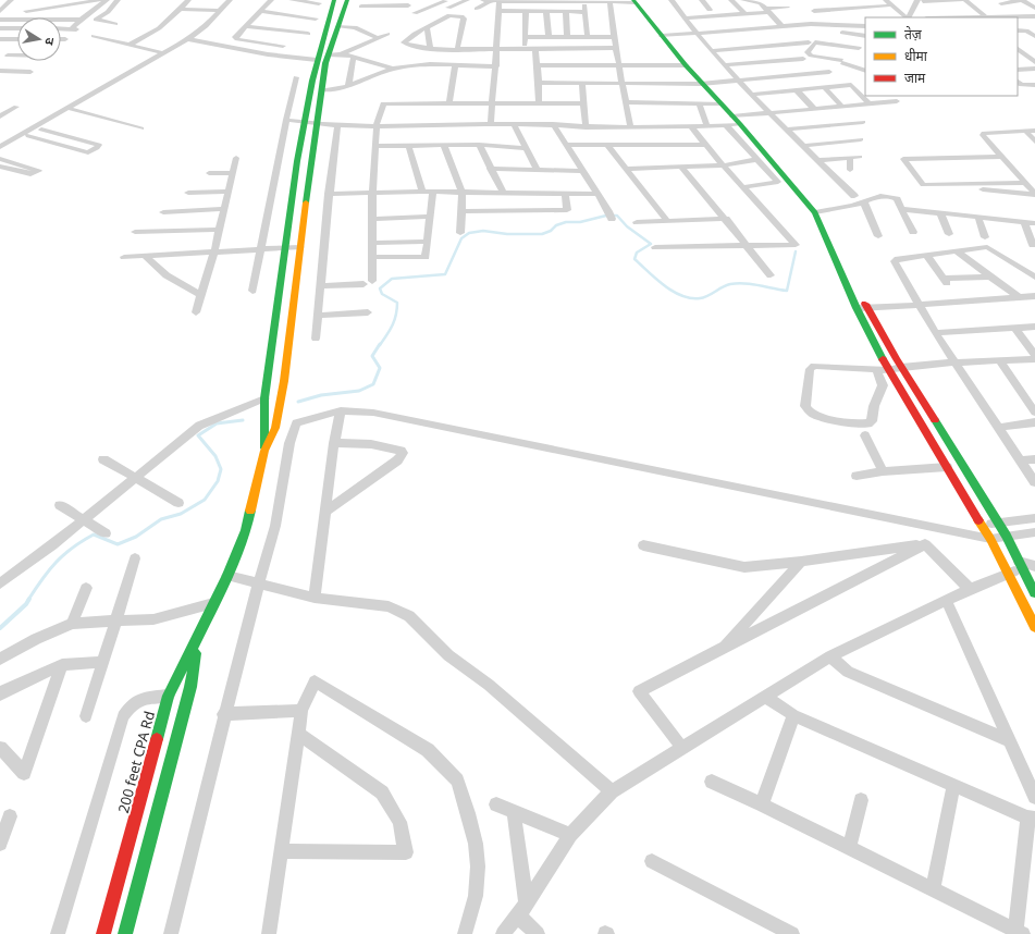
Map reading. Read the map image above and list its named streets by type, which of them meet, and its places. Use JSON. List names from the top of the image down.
{
  "streets": {
    "street": ["200 feet CPA Rd"]
  },
  "legend": ["तेज़", "धीमा", "जाम"],
  "north": "right"
}
